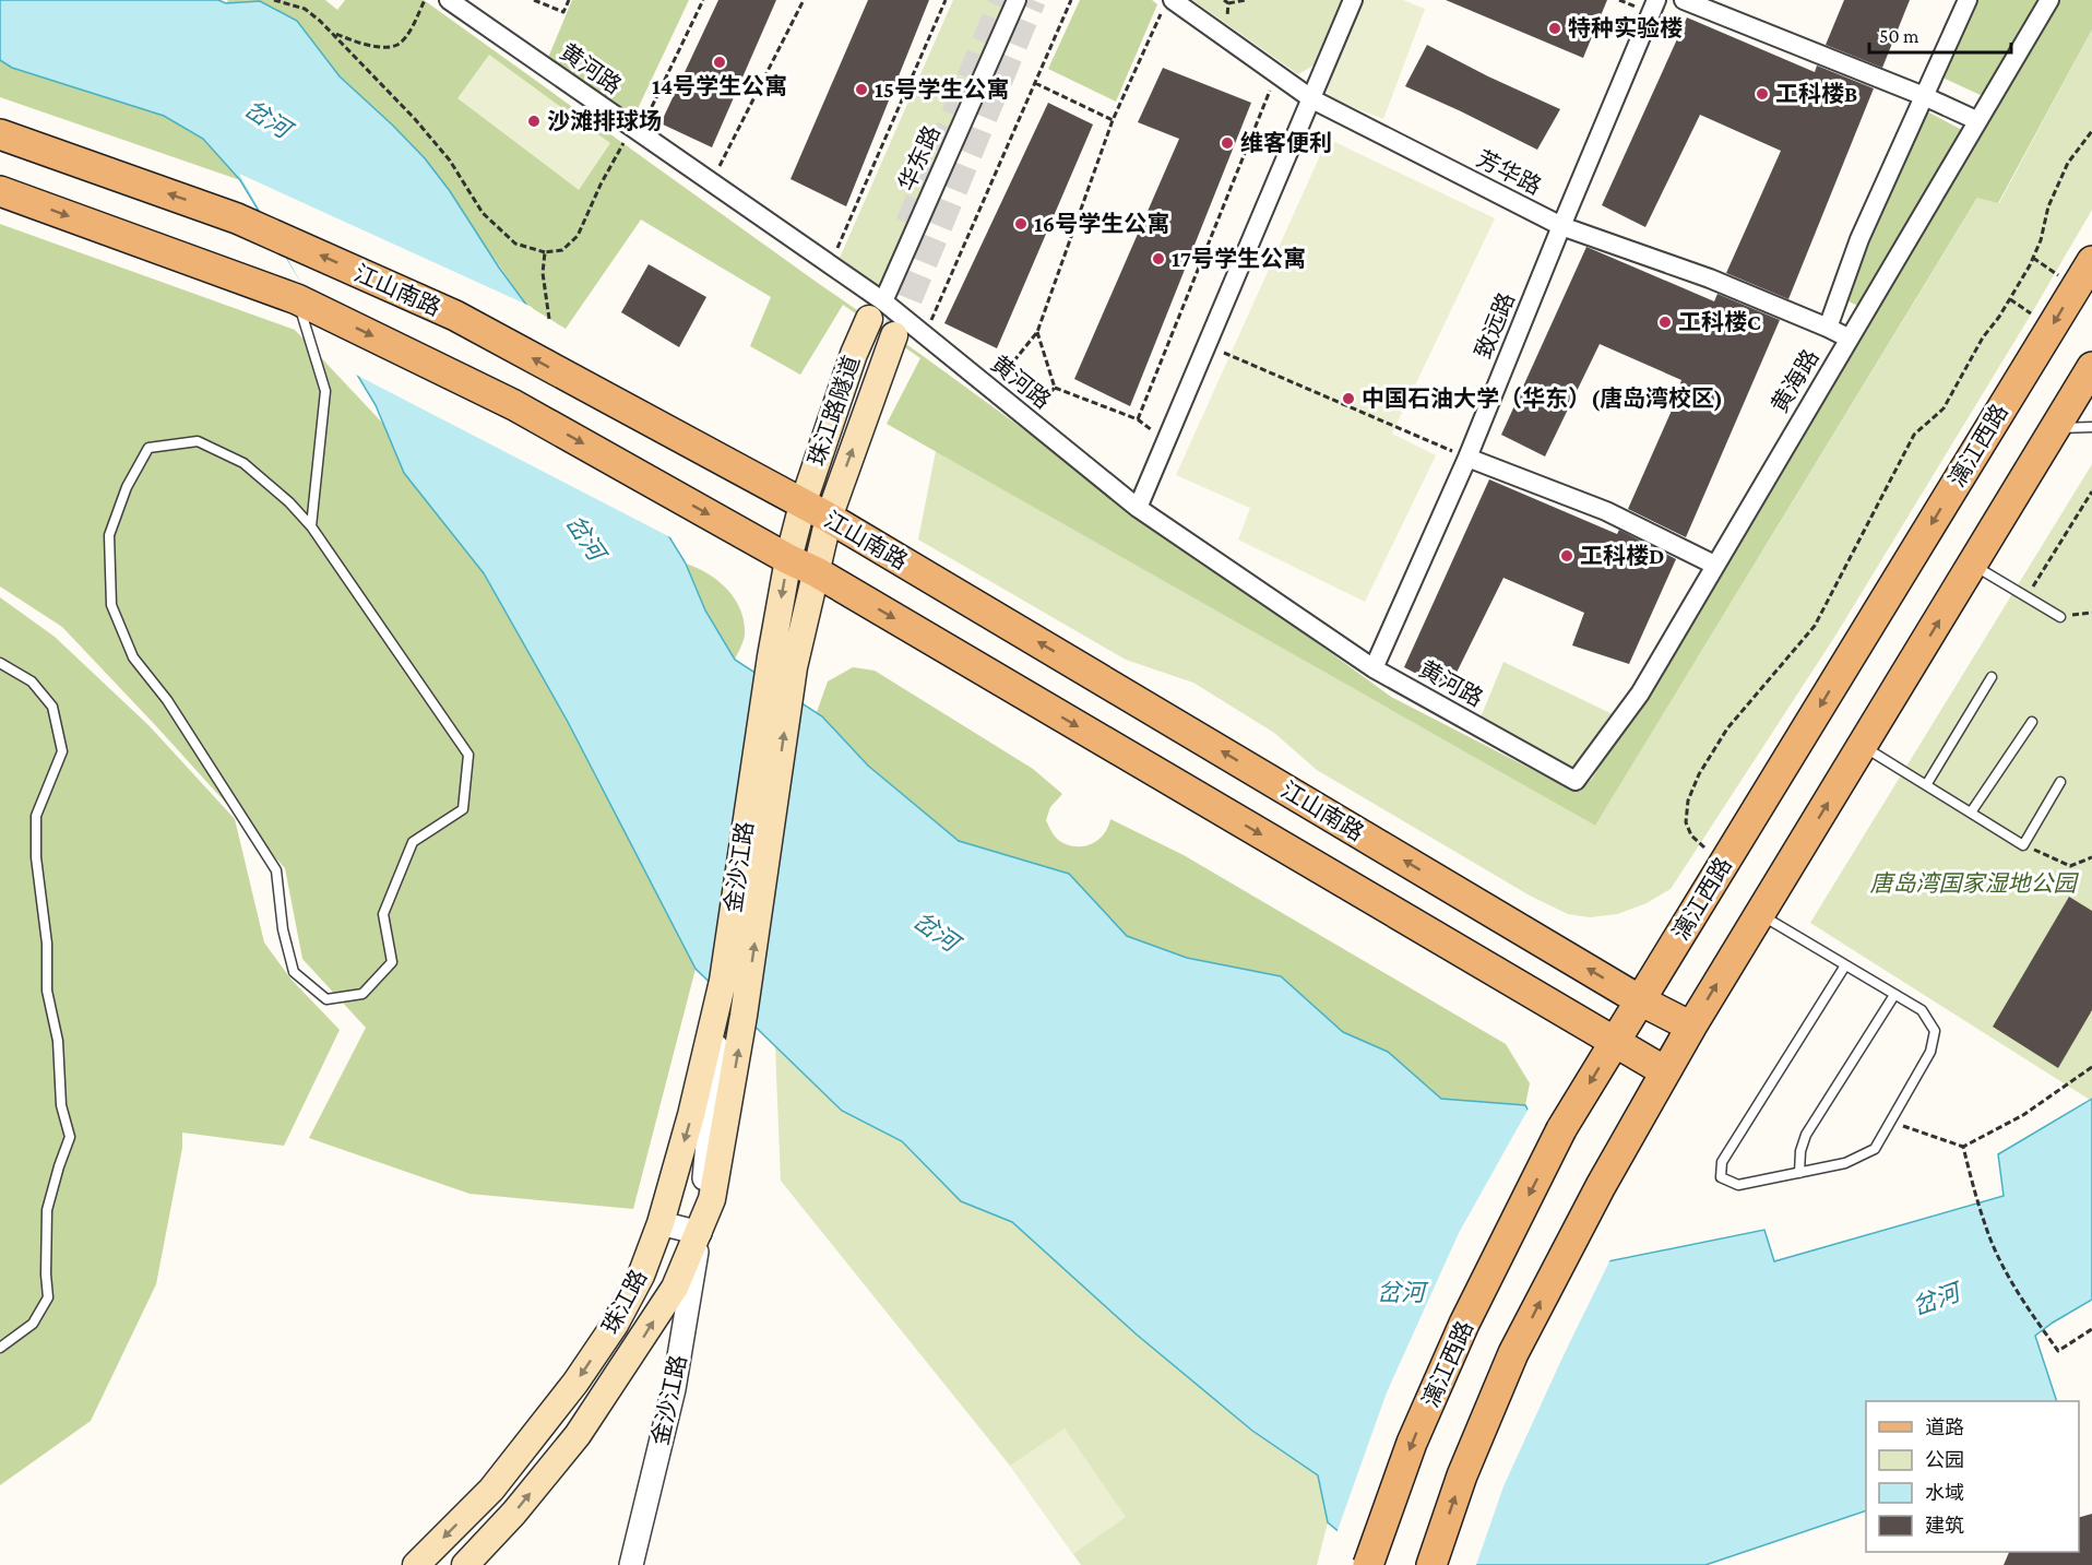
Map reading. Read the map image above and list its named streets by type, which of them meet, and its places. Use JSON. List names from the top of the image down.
{
  "streets": {
    "main road": [
      "江山南路",
      "珠江路隧道",
      "漓江西路",
      "金沙江路",
      "珠江路"
    ],
    "street": [
      "黄河路",
      "华东路",
      "芳华路",
      "致远路",
      "黄海路"
    ]
  },
  "crossings": [
    ["黄河路", "华东路"],
    ["黄河路", "致远路"],
    ["黄河路", "黄海路"],
    ["黄河路", "珠江路隧道"],
    ["华东路", "珠江路隧道"],
    ["芳华路", "致远路"],
    ["芳华路", "黄海路"],
    ["江山南路", "珠江路隧道"],
    ["江山南路", "漓江西路"],
    ["江山南路", "金沙江路"],
    ["珠江路隧道", "金沙江路"],
    ["金沙江路", "珠江路"]
  ],
  "water": ["岔河"],
  "parks": ["唐岛湾国家湿地公园"],
  "places": [
    "特种实验楼",
    "14号学生公寓",
    "15号学生公寓",
    "工科楼B",
    "沙滩排球场",
    "维客便利",
    "16号学生公寓",
    "17号学生公寓",
    "工科楼C",
    "中国石油大学（华东）(唐岛湾校区)",
    "工科楼D"
  ],
  "legend": [
    "道路",
    "公园",
    "水域",
    "建筑"
  ],
  "scale_bar": "50 m"
}
